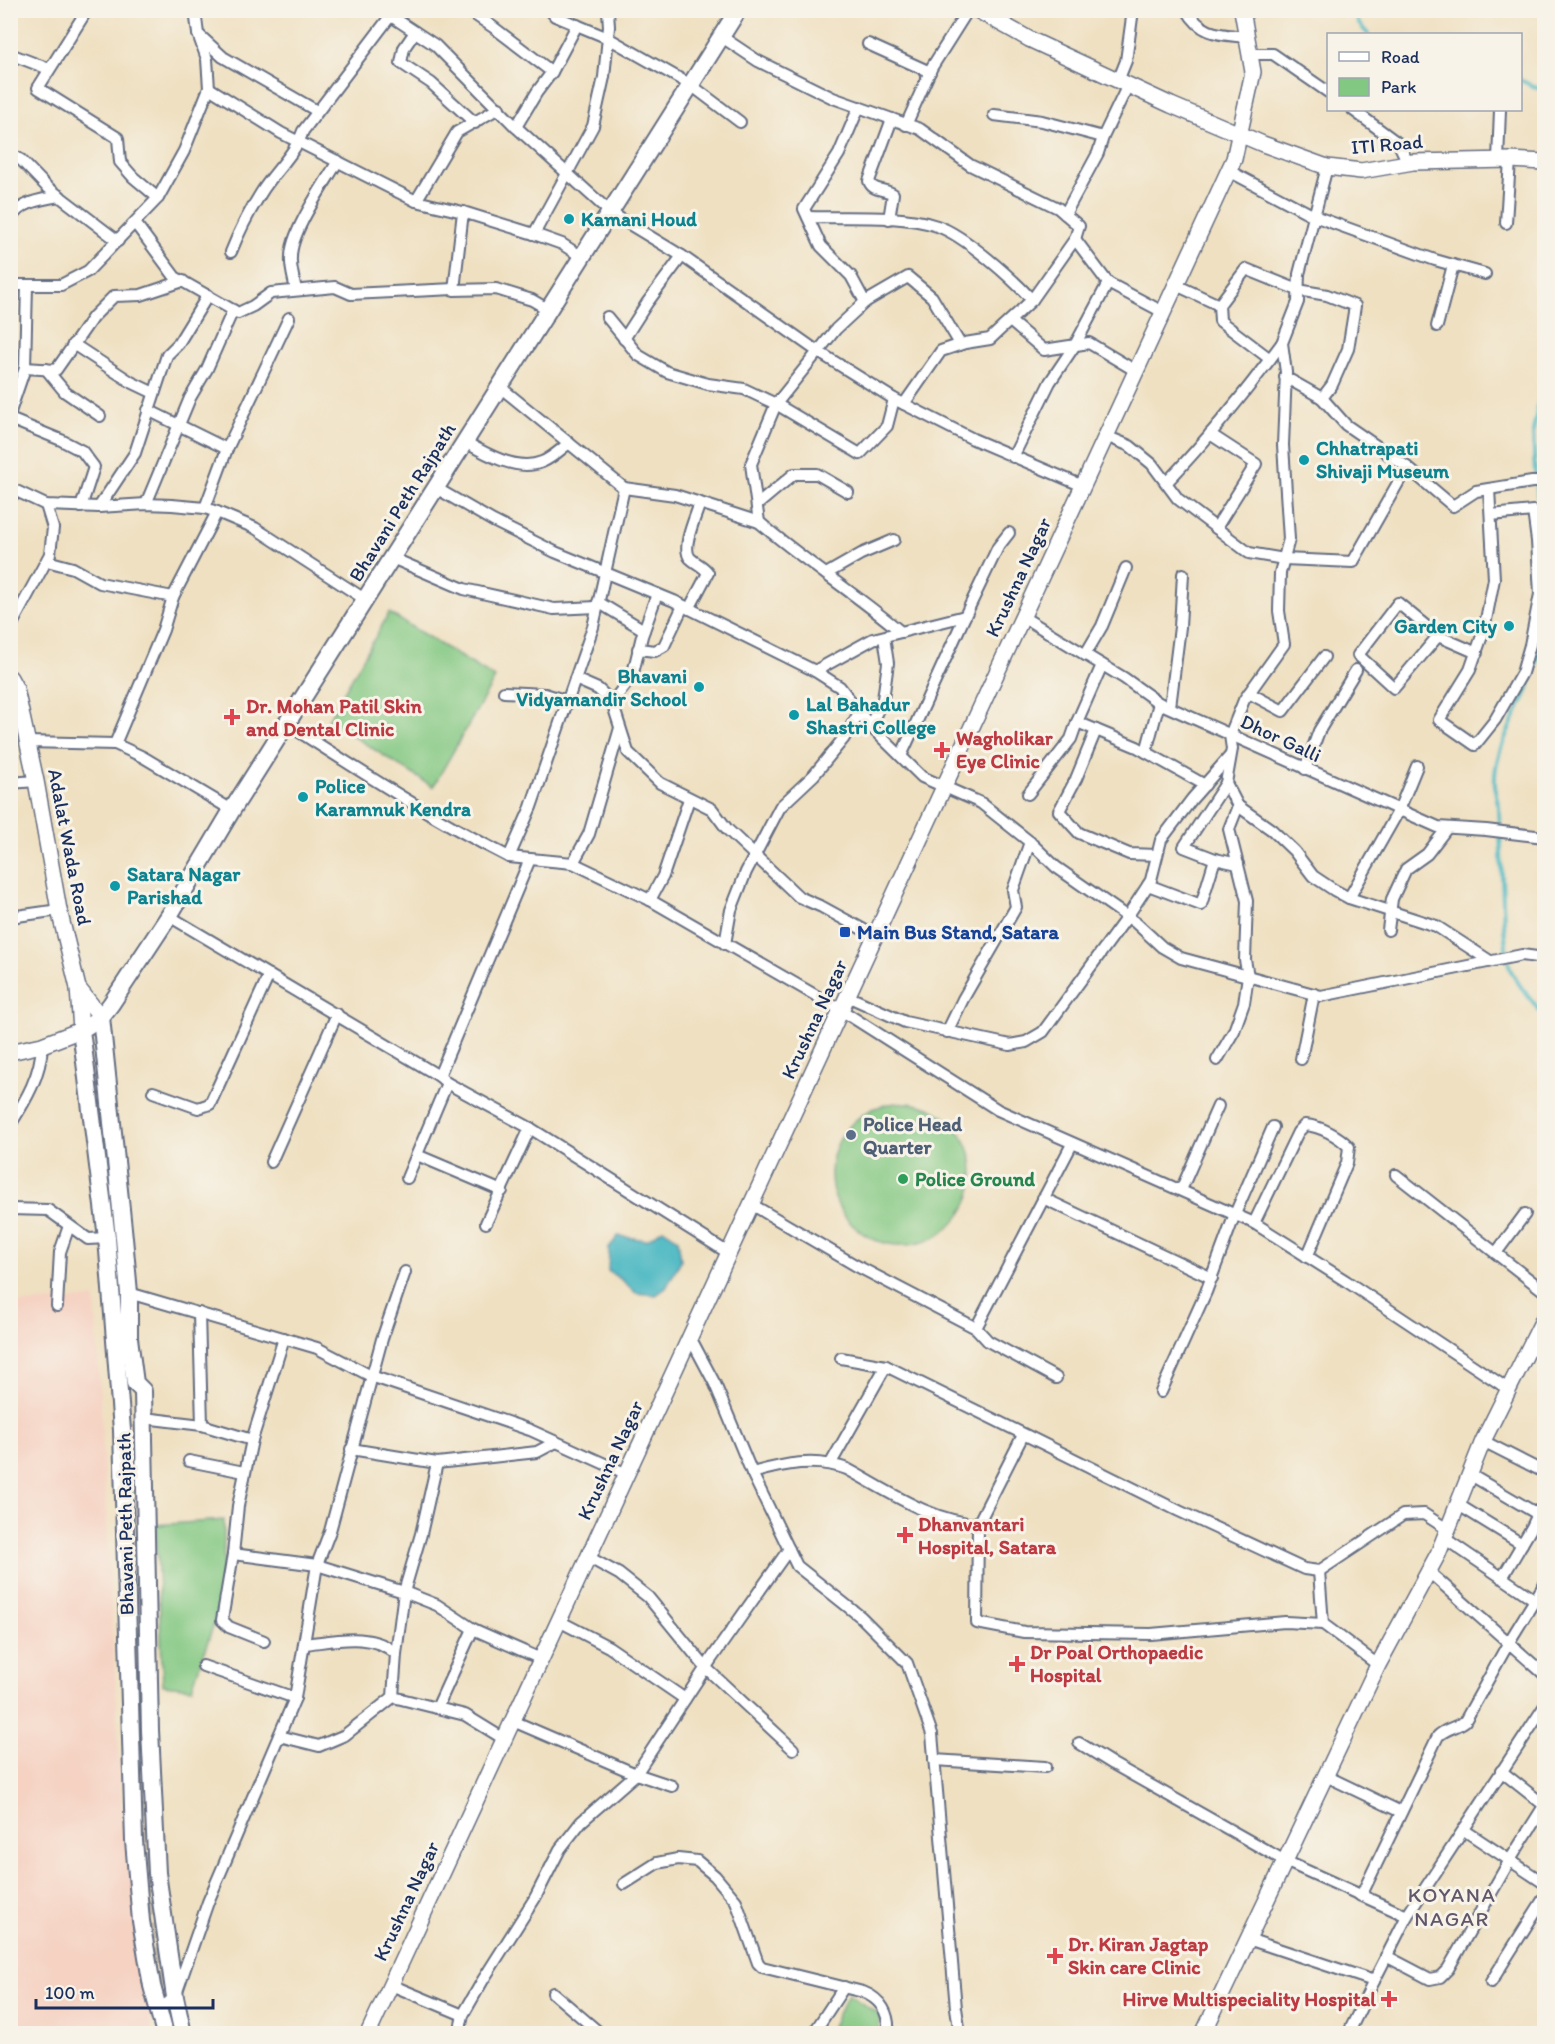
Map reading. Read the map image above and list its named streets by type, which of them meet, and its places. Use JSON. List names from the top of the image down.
{
  "streets": {
    "main road": [
      "ITI Road",
      "Bhavani Peth Rajpath",
      "Krushna Nagar",
      "Adalat Wada Road"
    ],
    "street": ["Dhor Galli"]
  },
  "crossings": [
    ["ITI Road", "Krushna Nagar"],
    ["Bhavani Peth Rajpath", "Adalat Wada Road"],
    ["Krushna Nagar", "Dhor Galli"]
  ],
  "districts": ["KOYANA NAGAR"],
  "places": {
    "other": [
      "Kamani Houd",
      "Chhatrapati Shivaji Museum",
      "Garden City",
      "Bhavani Vidyamandir School",
      "Lal Bahadur Shastri College",
      "Police Karamnuk Kendra",
      "Satara Nagar Parishad",
      "Police Head Quarter",
      "Police Ground"
    ],
    "health": [
      "Dr. Mohan Patil Skin and Dental Clinic",
      "Wagholikar Eye Clinic",
      "Dhanvantari Hospital, Satara",
      "Dr Poal Orthopaedic Hospital",
      "Dr. Kiran Jagtap Skin care Clinic",
      "Hirve Multispeciality Hospital"
    ],
    "transit": ["Main Bus Stand, Satara"]
  },
  "legend": ["Road", "Park"],
  "scale_bar": "100 m"
}
